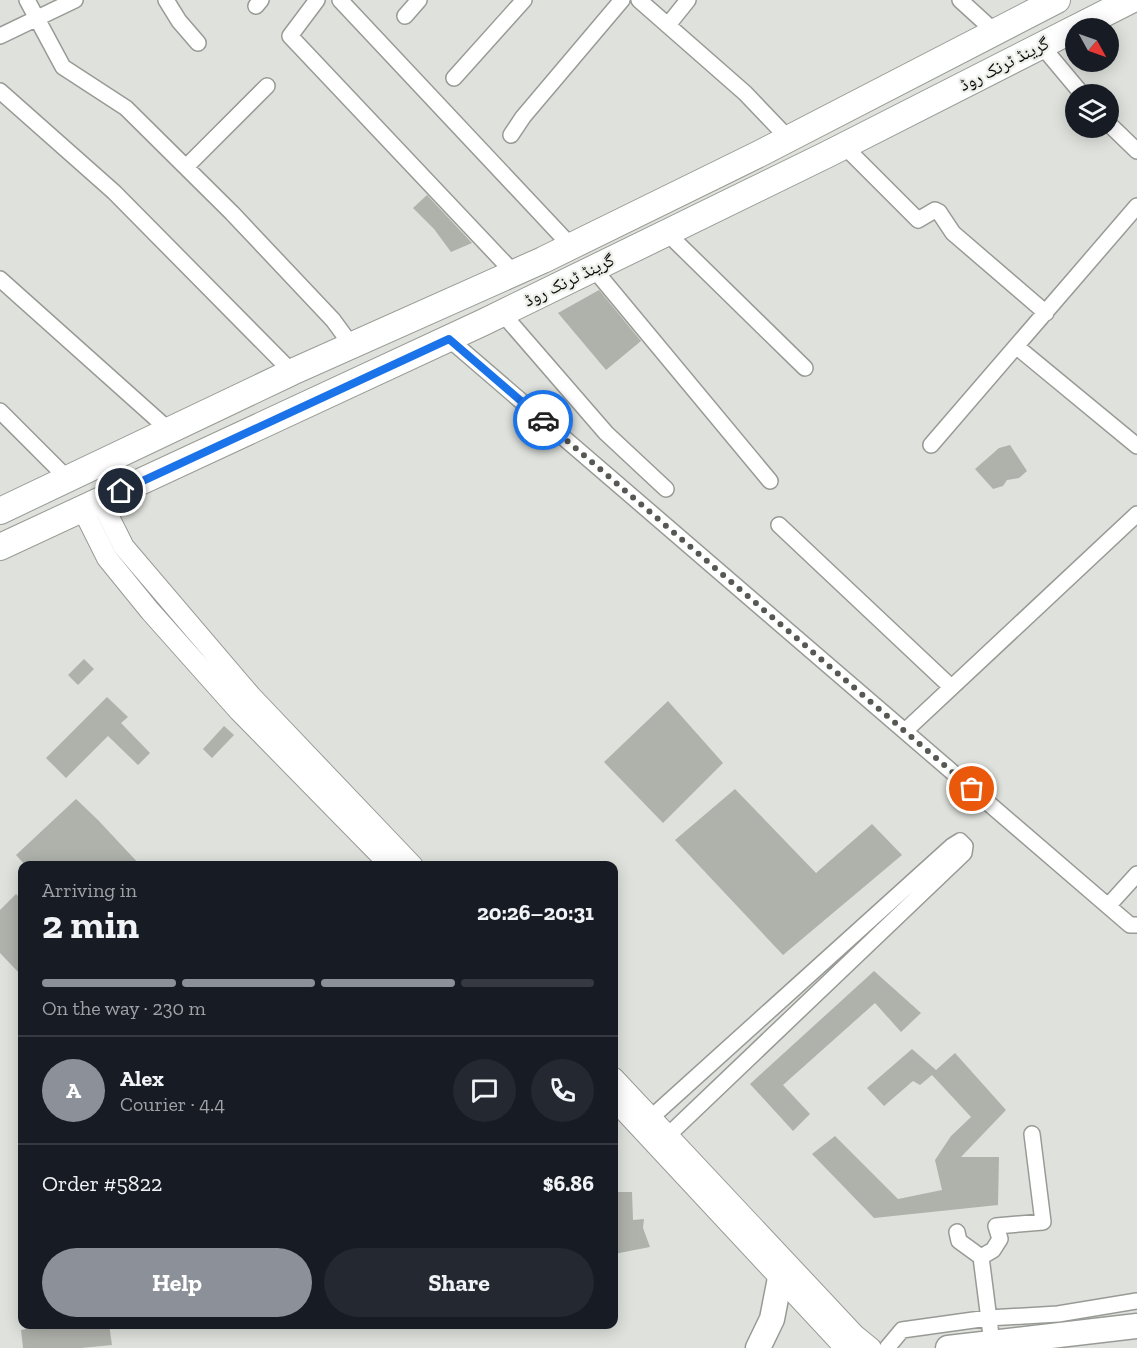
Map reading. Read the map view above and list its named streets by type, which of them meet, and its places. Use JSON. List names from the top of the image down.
{
  "streets": {
    "highway": ["گرینڈ ٹرنک روڈ"]
  },
  "north": "bottom right",
  "page": {
    "heading": ["2 min", "Arriving in", "20:26–20:31"],
    "panel": [
      "Alex",
      "Courier · 4.4",
      "Order #5822",
      "$6.86"
    ],
    "bar": "On the way · 230 m",
    "round": "A",
    "buttons": ["Help", "Share"]
  }
}
